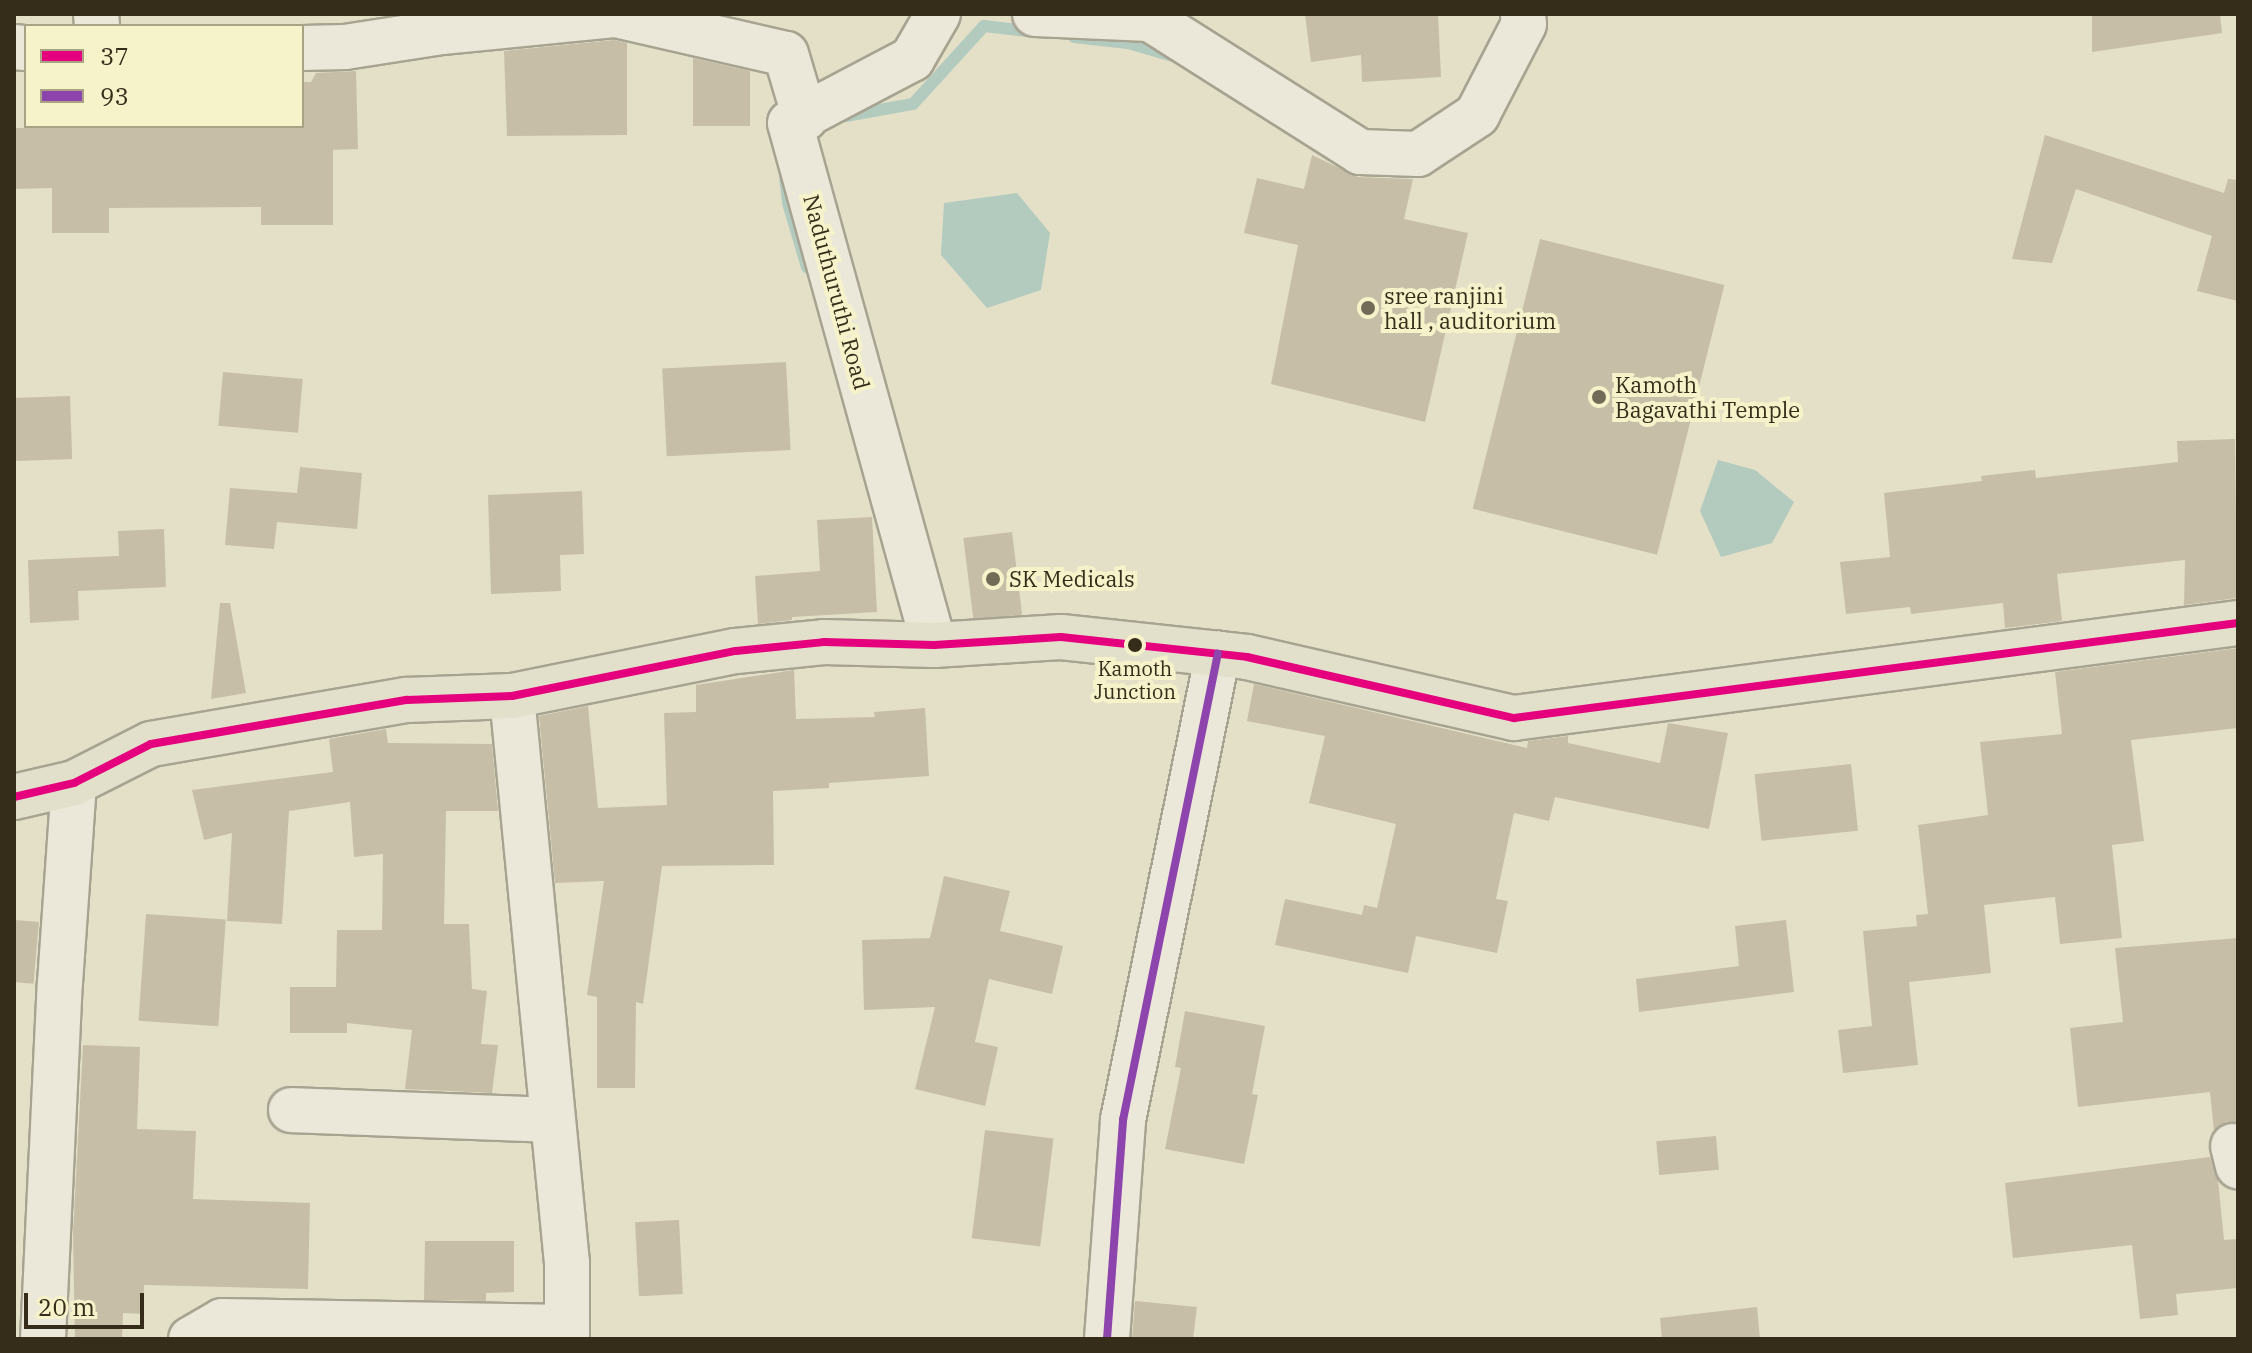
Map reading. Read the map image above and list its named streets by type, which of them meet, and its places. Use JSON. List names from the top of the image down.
{
  "streets": {
    "street": ["Naduthuruthi Road"]
  },
  "places": [
    "sree ranjini hall , auditorium",
    "Kamoth Bagavathi Temple",
    "SK Medicals",
    "Kamoth Junction"
  ],
  "lines": ["transit line 37", "transit line 93"],
  "legend": ["37", "93"],
  "scale_bar": "20 m"
}
